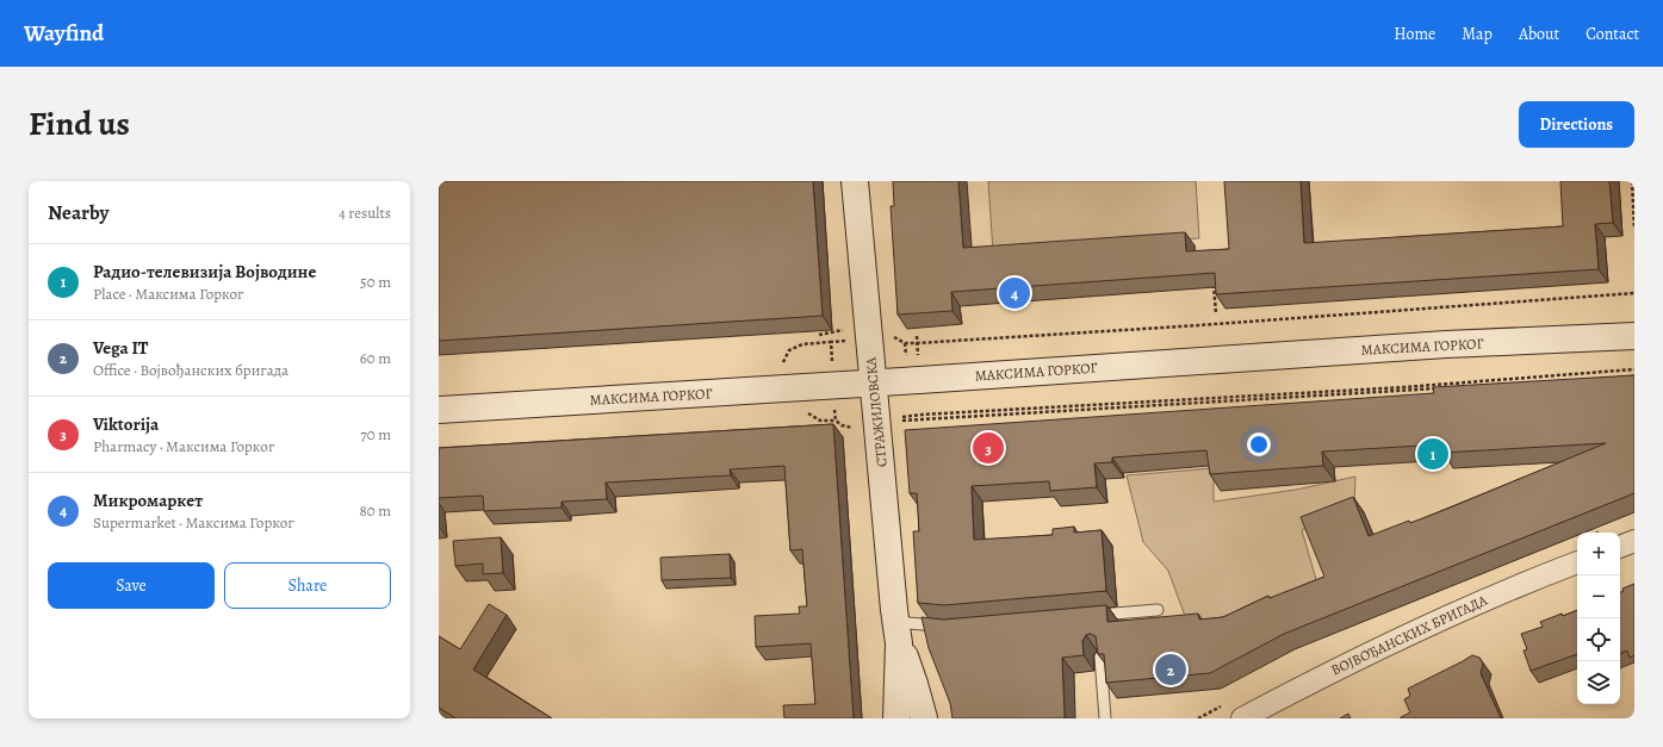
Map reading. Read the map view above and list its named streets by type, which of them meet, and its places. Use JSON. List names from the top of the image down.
{
  "streets": {
    "street": ["МАКСИМА ГОРКОГ", "СТРАЖИЛОВСКА", "ВОЈВОЂАНСКИХ БРИГАДА"]
  },
  "crossings": [
    ["МАКСИМА ГОРКОГ", "СТРАЖИЛОВСКА"]
  ],
  "page": {
    "header": "Wayfind",
    "nav": [
      "Home",
      "Map",
      "About",
      "Contact"
    ],
    "title": "Find us",
    "buttons": [
      "Directions",
      ["Save", "Share"]
    ],
    "heading": ["Nearby", "4 results"],
    "list": [
      {
        "mark": "1",
        "name": "Радио-телевизија Војводине",
        "note": "Place · Максима Горког",
        "value": "50 m"
      },
      {
        "mark": "2",
        "name": "Vega IT",
        "note": "Office · Војвођанских бригада",
        "value": "60 m"
      },
      {
        "mark": "3",
        "name": "Viktorija",
        "note": "Pharmacy · Максима Горког",
        "value": "70 m"
      },
      {
        "mark": "4",
        "name": "Микромаркет",
        "note": "Supermarket · Максима Горког",
        "value": "80 m"
      }
    ],
    "pins": [
      "4",
      "3",
      "1",
      "2"
    ],
    "map_buttons": ["+", "−"]
  }
}
